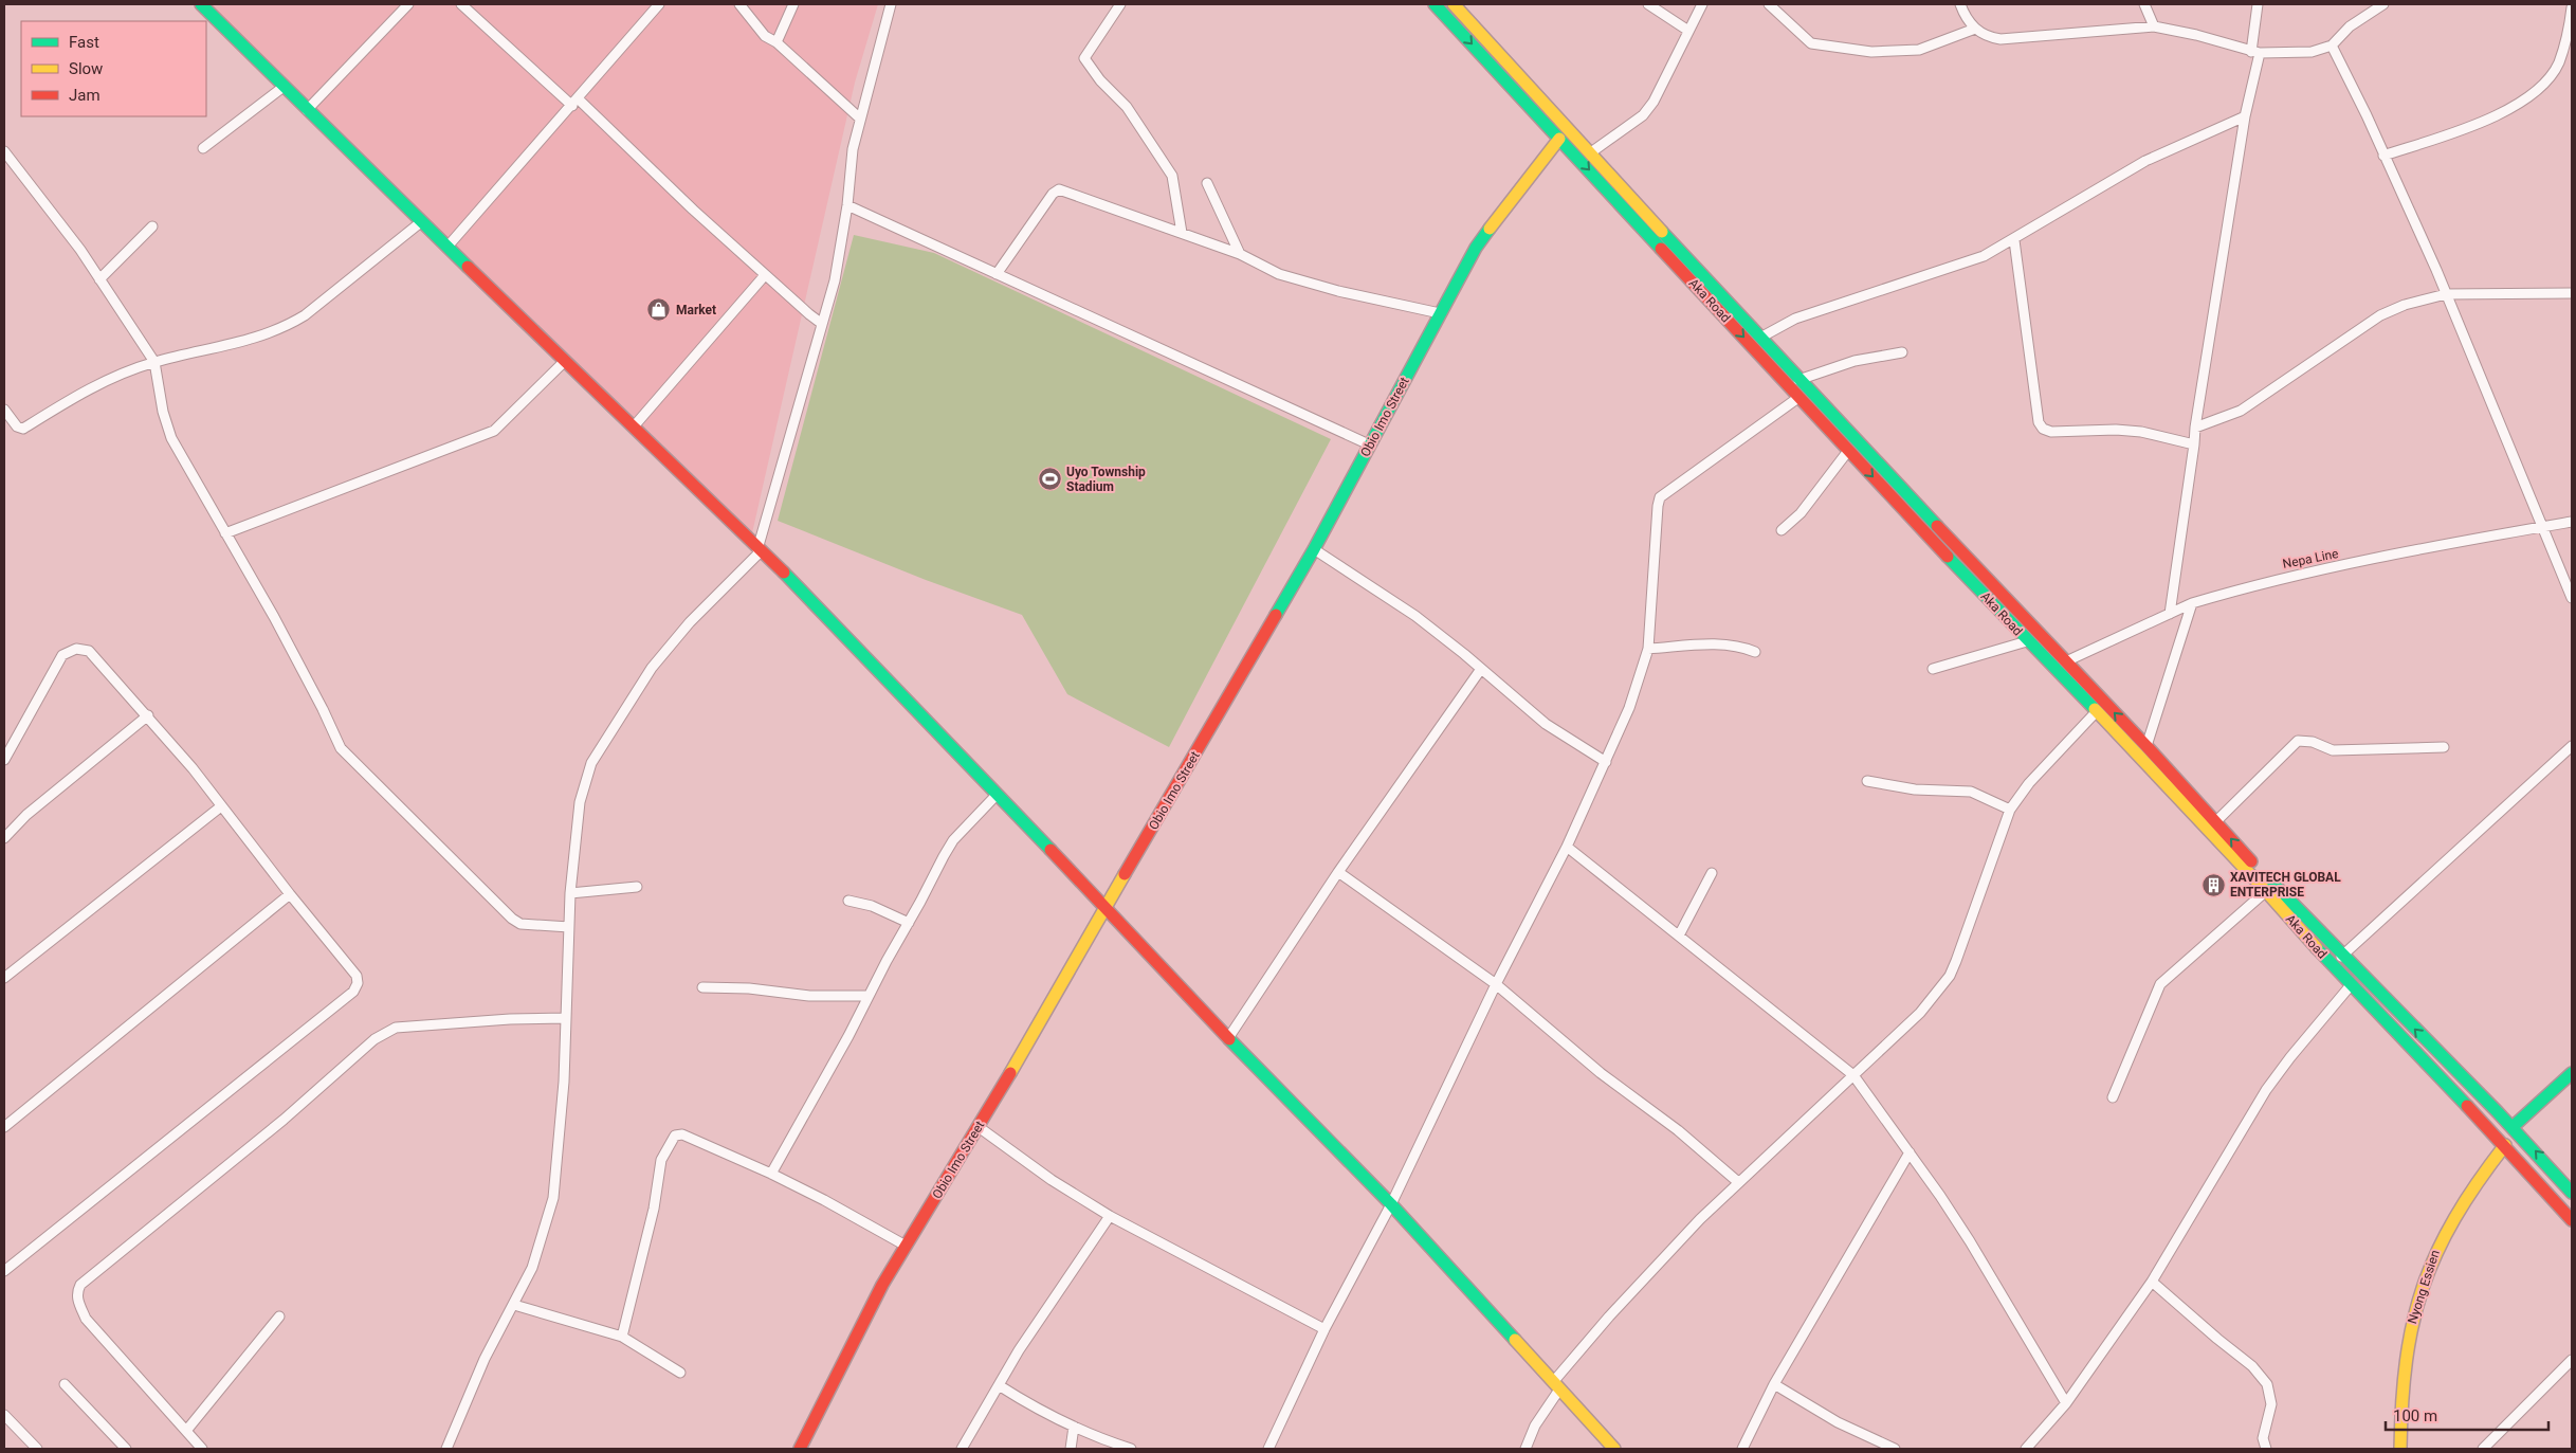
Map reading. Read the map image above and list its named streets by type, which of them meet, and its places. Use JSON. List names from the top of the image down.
{
  "streets": {
    "street": [
      "Aka Road",
      "Obio Imo Street",
      "Nepa Line",
      "Nyong Essien"
    ]
  },
  "crossings": [
    ["Aka Road", "Obio Imo Street"],
    ["Aka Road", "Nepa Line"],
    ["Aka Road", "Nyong Essien"]
  ],
  "places": {
    "shop": ["Market"],
    "sports": ["Uyo Township Stadium"],
    "building": ["XAVITECH GLOBAL ENTERPRISE"]
  },
  "legend": ["Fast", "Slow", "Jam"],
  "scale_bar": "100 m"
}
